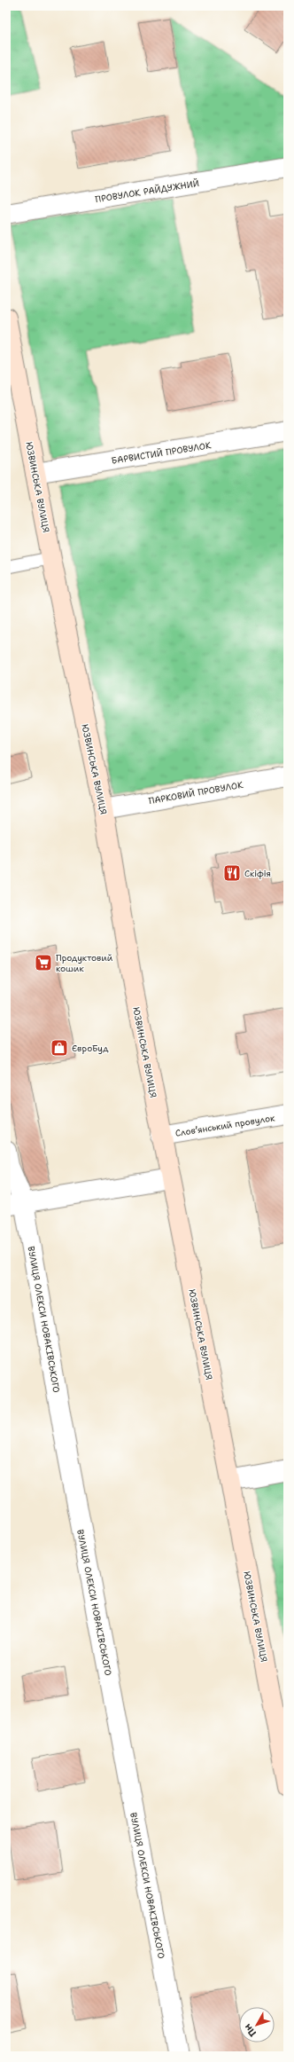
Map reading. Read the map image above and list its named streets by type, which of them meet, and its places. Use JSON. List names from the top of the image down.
{
  "streets": {
    "main road": ["ЮЗВИНСЬКА ВУЛИЦЯ"],
    "street": [
      "ПРОВУЛОК РАЙДУЖНИЙ",
      "БАРВИСТИЙ ПРОВУЛОК",
      "ПАРКОВИЙ ПРОВУЛОК",
      "Словʼянський провулок",
      "ВУЛИЦЯ ОЛЕКСИ НОВАКІВСЬКОГО"
    ]
  },
  "crossings": [
    ["БАРВИСТИЙ ПРОВУЛОК", "ЮЗВИНСЬКА ВУЛИЦЯ"],
    ["ЮЗВИНСЬКА ВУЛИЦЯ", "ПАРКОВИЙ ПРОВУЛОК"],
    ["ЮЗВИНСЬКА ВУЛИЦЯ", "Словʼянський провулок"]
  ],
  "places": {
    "restaurant": ["Скіфія"],
    "supermarket": ["Продуктовий кошик"],
    "shop": ["ЄвроБуд"]
  },
  "north": "bottom left"
}
